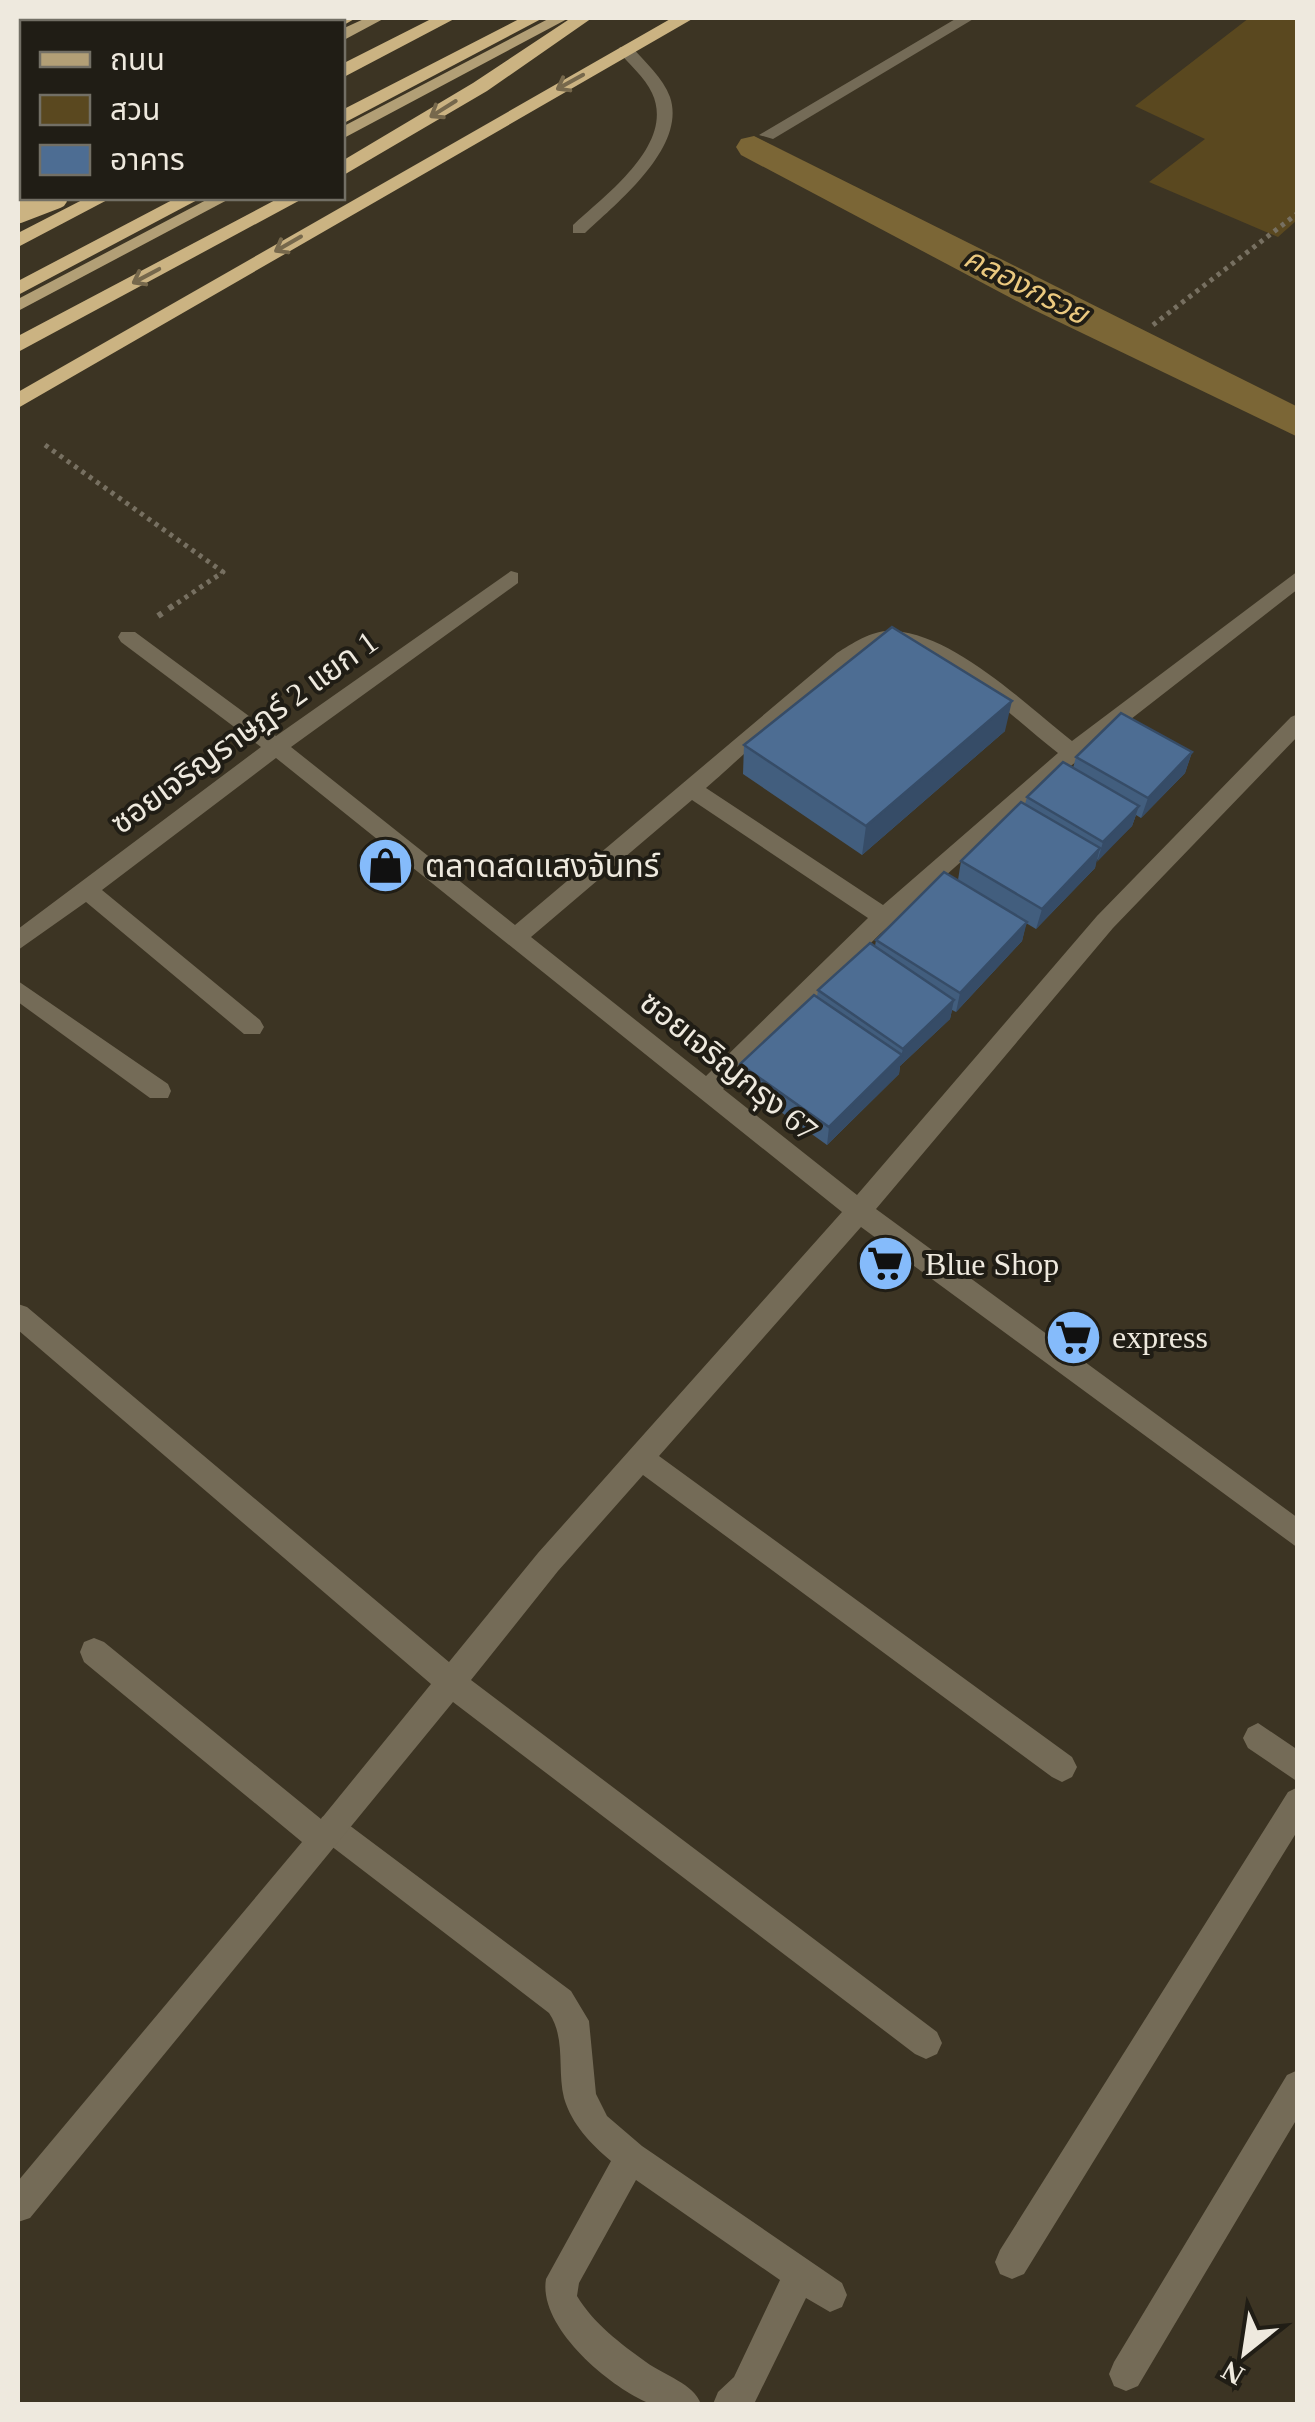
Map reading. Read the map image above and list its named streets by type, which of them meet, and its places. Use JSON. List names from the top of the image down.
{
  "streets": {
    "street": ["ซอยเจริญราษฎร์ 2 แยก 1", "ซอยเจริญกรุง 67"]
  },
  "crossings": [
    ["ซอยเจริญราษฎร์ 2 แยก 1", "ซอยเจริญกรุง 67"]
  ],
  "water": ["คลองกรวย"],
  "places": {
    "shop": ["ตลาดสดแสงจันทร์"],
    "supermarket": ["Blue Shop", "express"]
  },
  "legend": ["ถนน", "สวน", "อาคาร"],
  "north": "bottom left"
}
